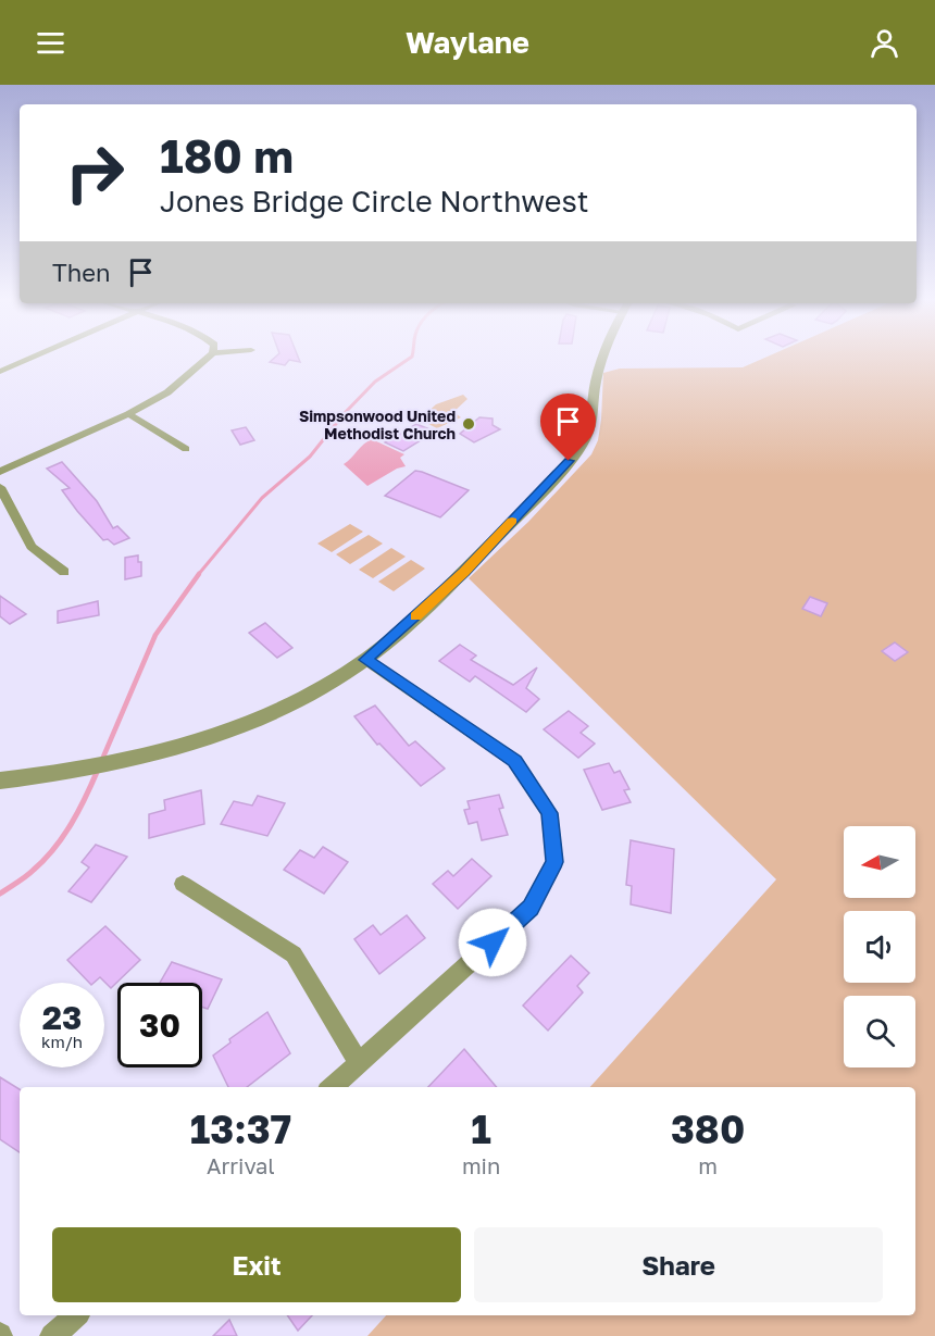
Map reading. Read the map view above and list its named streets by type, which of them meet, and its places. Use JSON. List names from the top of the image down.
{
  "places": ["Simpsonwood United Methodist Church"],
  "north": "left",
  "page": {
    "header": "Waylane",
    "turn": ["180 m", "Jones Bridge Circle Northwest"],
    "then": "Then",
    "speed": "23 km/h",
    "limit": "30",
    "eta": [
      "13:37",
      "Arrival",
      "1",
      "min",
      "380",
      "m"
    ],
    "buttons": ["Exit", "Share"]
  }
}
